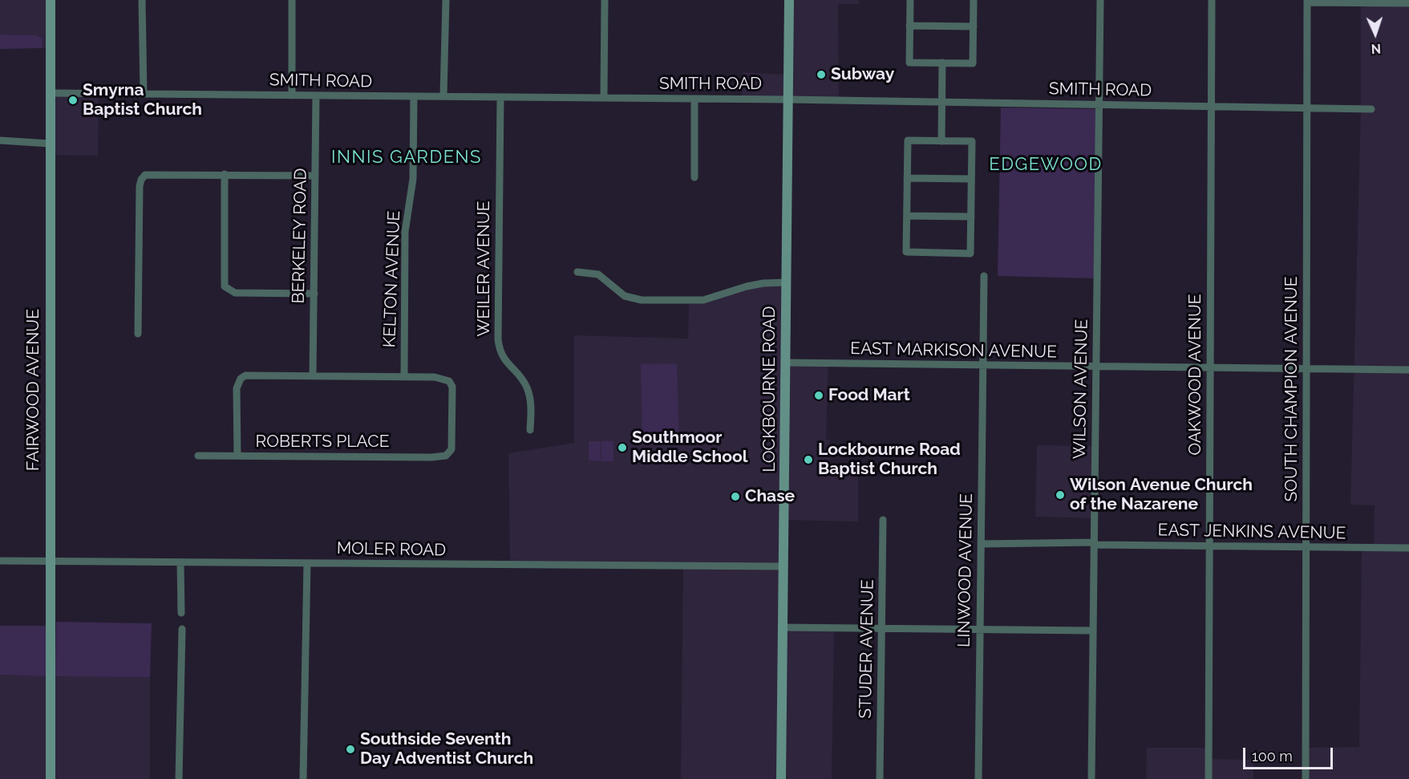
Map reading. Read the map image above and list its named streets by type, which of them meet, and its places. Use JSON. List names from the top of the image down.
{
  "streets": {
    "main road": ["LOCKBOURNE ROAD", "FAIRWOOD AVENUE"],
    "street": [
      "SMITH ROAD",
      "BERKELEY ROAD",
      "WEILER AVENUE",
      "KELTON AVENUE",
      "EAST MARKISON AVENUE",
      "OAKWOOD AVENUE",
      "WILSON AVENUE",
      "SOUTH CHAMPION AVENUE",
      "ROBERTS PLACE",
      "EAST JENKINS AVENUE",
      "MOLER ROAD",
      "LINWOOD AVENUE",
      "STUDER AVENUE"
    ]
  },
  "crossings": [
    ["SMITH ROAD", "BERKELEY ROAD"],
    ["SMITH ROAD", "WEILER AVENUE"],
    ["SMITH ROAD", "KELTON AVENUE"],
    ["SMITH ROAD", "OAKWOOD AVENUE"],
    ["SMITH ROAD", "LOCKBOURNE ROAD"],
    ["SMITH ROAD", "WILSON AVENUE"],
    ["SMITH ROAD", "SOUTH CHAMPION AVENUE"],
    ["SMITH ROAD", "FAIRWOOD AVENUE"],
    ["KELTON AVENUE", "ROBERTS PLACE"],
    ["EAST MARKISON AVENUE", "OAKWOOD AVENUE"],
    ["EAST MARKISON AVENUE", "LOCKBOURNE ROAD"],
    ["EAST MARKISON AVENUE", "WILSON AVENUE"],
    ["EAST MARKISON AVENUE", "SOUTH CHAMPION AVENUE"],
    ["EAST MARKISON AVENUE", "LINWOOD AVENUE"],
    ["OAKWOOD AVENUE", "EAST JENKINS AVENUE"],
    ["LOCKBOURNE ROAD", "MOLER ROAD"],
    ["WILSON AVENUE", "EAST JENKINS AVENUE"],
    ["SOUTH CHAMPION AVENUE", "EAST JENKINS AVENUE"],
    ["FAIRWOOD AVENUE", "MOLER ROAD"],
    ["EAST JENKINS AVENUE", "LINWOOD AVENUE"]
  ],
  "districts": ["INNIS GARDENS", "EDGEWOOD"],
  "places": [
    "Subway",
    "Smyrna Baptist Church",
    "Food Mart",
    "Southmoor Middle School",
    "Lockbourne Road Baptist Church",
    "Wilson Avenue Church of the Nazarene",
    "Chase",
    "Southside Seventh Day Adventist Church"
  ],
  "scale_bar": "100 m",
  "north": "bottom"
}
